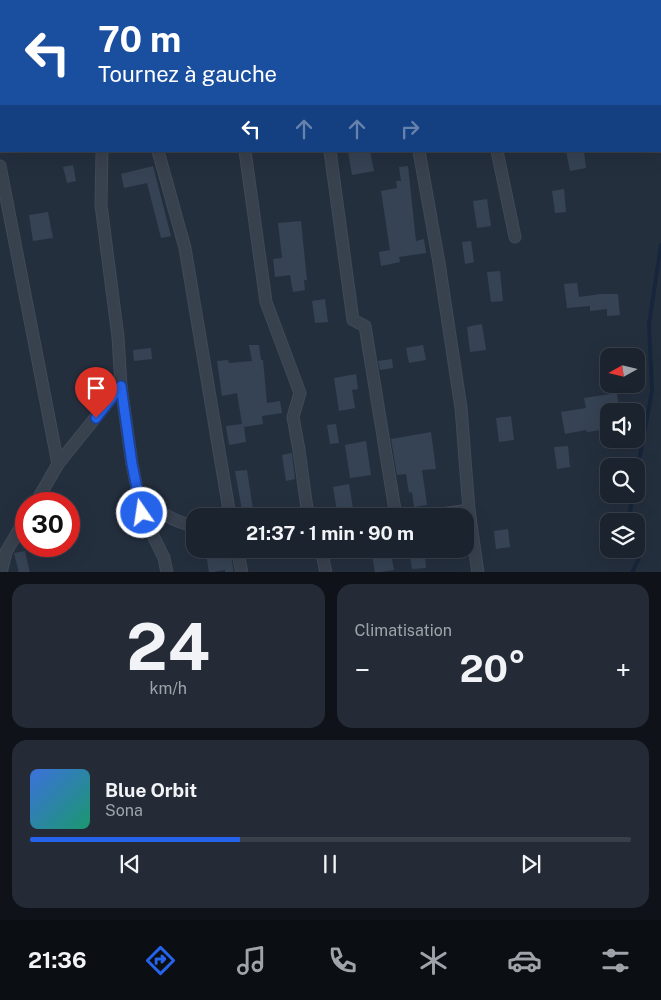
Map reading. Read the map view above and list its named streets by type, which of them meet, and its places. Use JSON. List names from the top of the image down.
{
  "north": "left",
  "page": {
    "turn": ["70 m", "Tournez à gauche"],
    "limit": "30",
    "trip": "21:37 · 1 min · 90 m",
    "tile": [
      ["24", "km/h"],
      "Climatisation"
    ],
    "heat": ["−", "20°", "+"],
    "song": ["Blue Orbit", "Sona"],
    "tabs": "21:36"
  }
}
